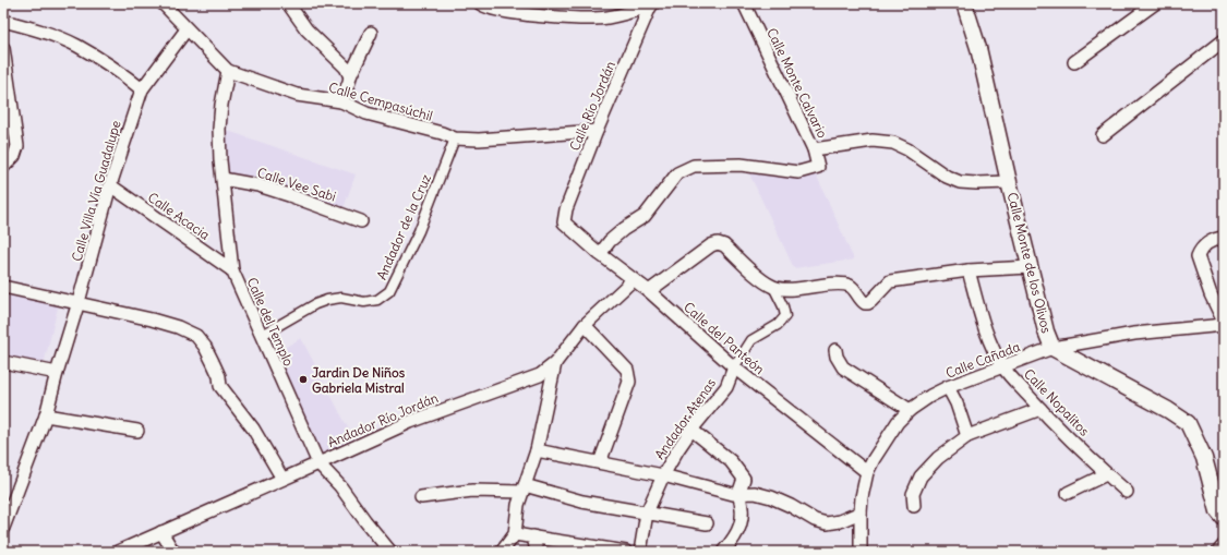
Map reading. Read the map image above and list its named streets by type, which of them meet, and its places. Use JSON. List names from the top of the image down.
{
  "streets": {
    "street": [
      "Calle Monte Calvario",
      "Calle Cempasúchil",
      "Calle Río Jordán",
      "Calle Vee Sabi",
      "Calle Villa Vía Guadalupe",
      "Calle Acacia",
      "Andador de la Cruz",
      "Calle Monte de los Olivos",
      "Calle del Templo",
      "Calle del Panteón",
      "Calle Cañada",
      "Calle Nopalitos",
      "Andador Atenas",
      "Andador Río Jordán"
    ]
  },
  "crossings": [
    ["Calle Cempasúchil", "Calle Río Jordán"],
    ["Calle Cempasúchil", "Calle Villa Vía Guadalupe"],
    ["Calle Cempasúchil", "Andador de la Cruz"],
    ["Calle Cempasúchil", "Calle del Templo"],
    ["Calle Río Jordán", "Calle del Panteón"],
    ["Calle Vee Sabi", "Calle del Templo"],
    ["Calle Villa Vía Guadalupe", "Calle Acacia"],
    ["Calle Acacia", "Calle del Templo"],
    ["Andador de la Cruz", "Calle del Templo"],
    ["Calle Monte de los Olivos", "Calle Cañada"],
    ["Calle del Templo", "Andador Río Jordán"],
    ["Calle del Panteón", "Calle Cañada"],
    ["Calle del Panteón", "Andador Atenas"],
    ["Calle del Panteón", "Andador Río Jordán"],
    ["Calle Cañada", "Calle Nopalitos"]
  ],
  "places": ["Jardin De Niños Gabriela Mistral"]
}
